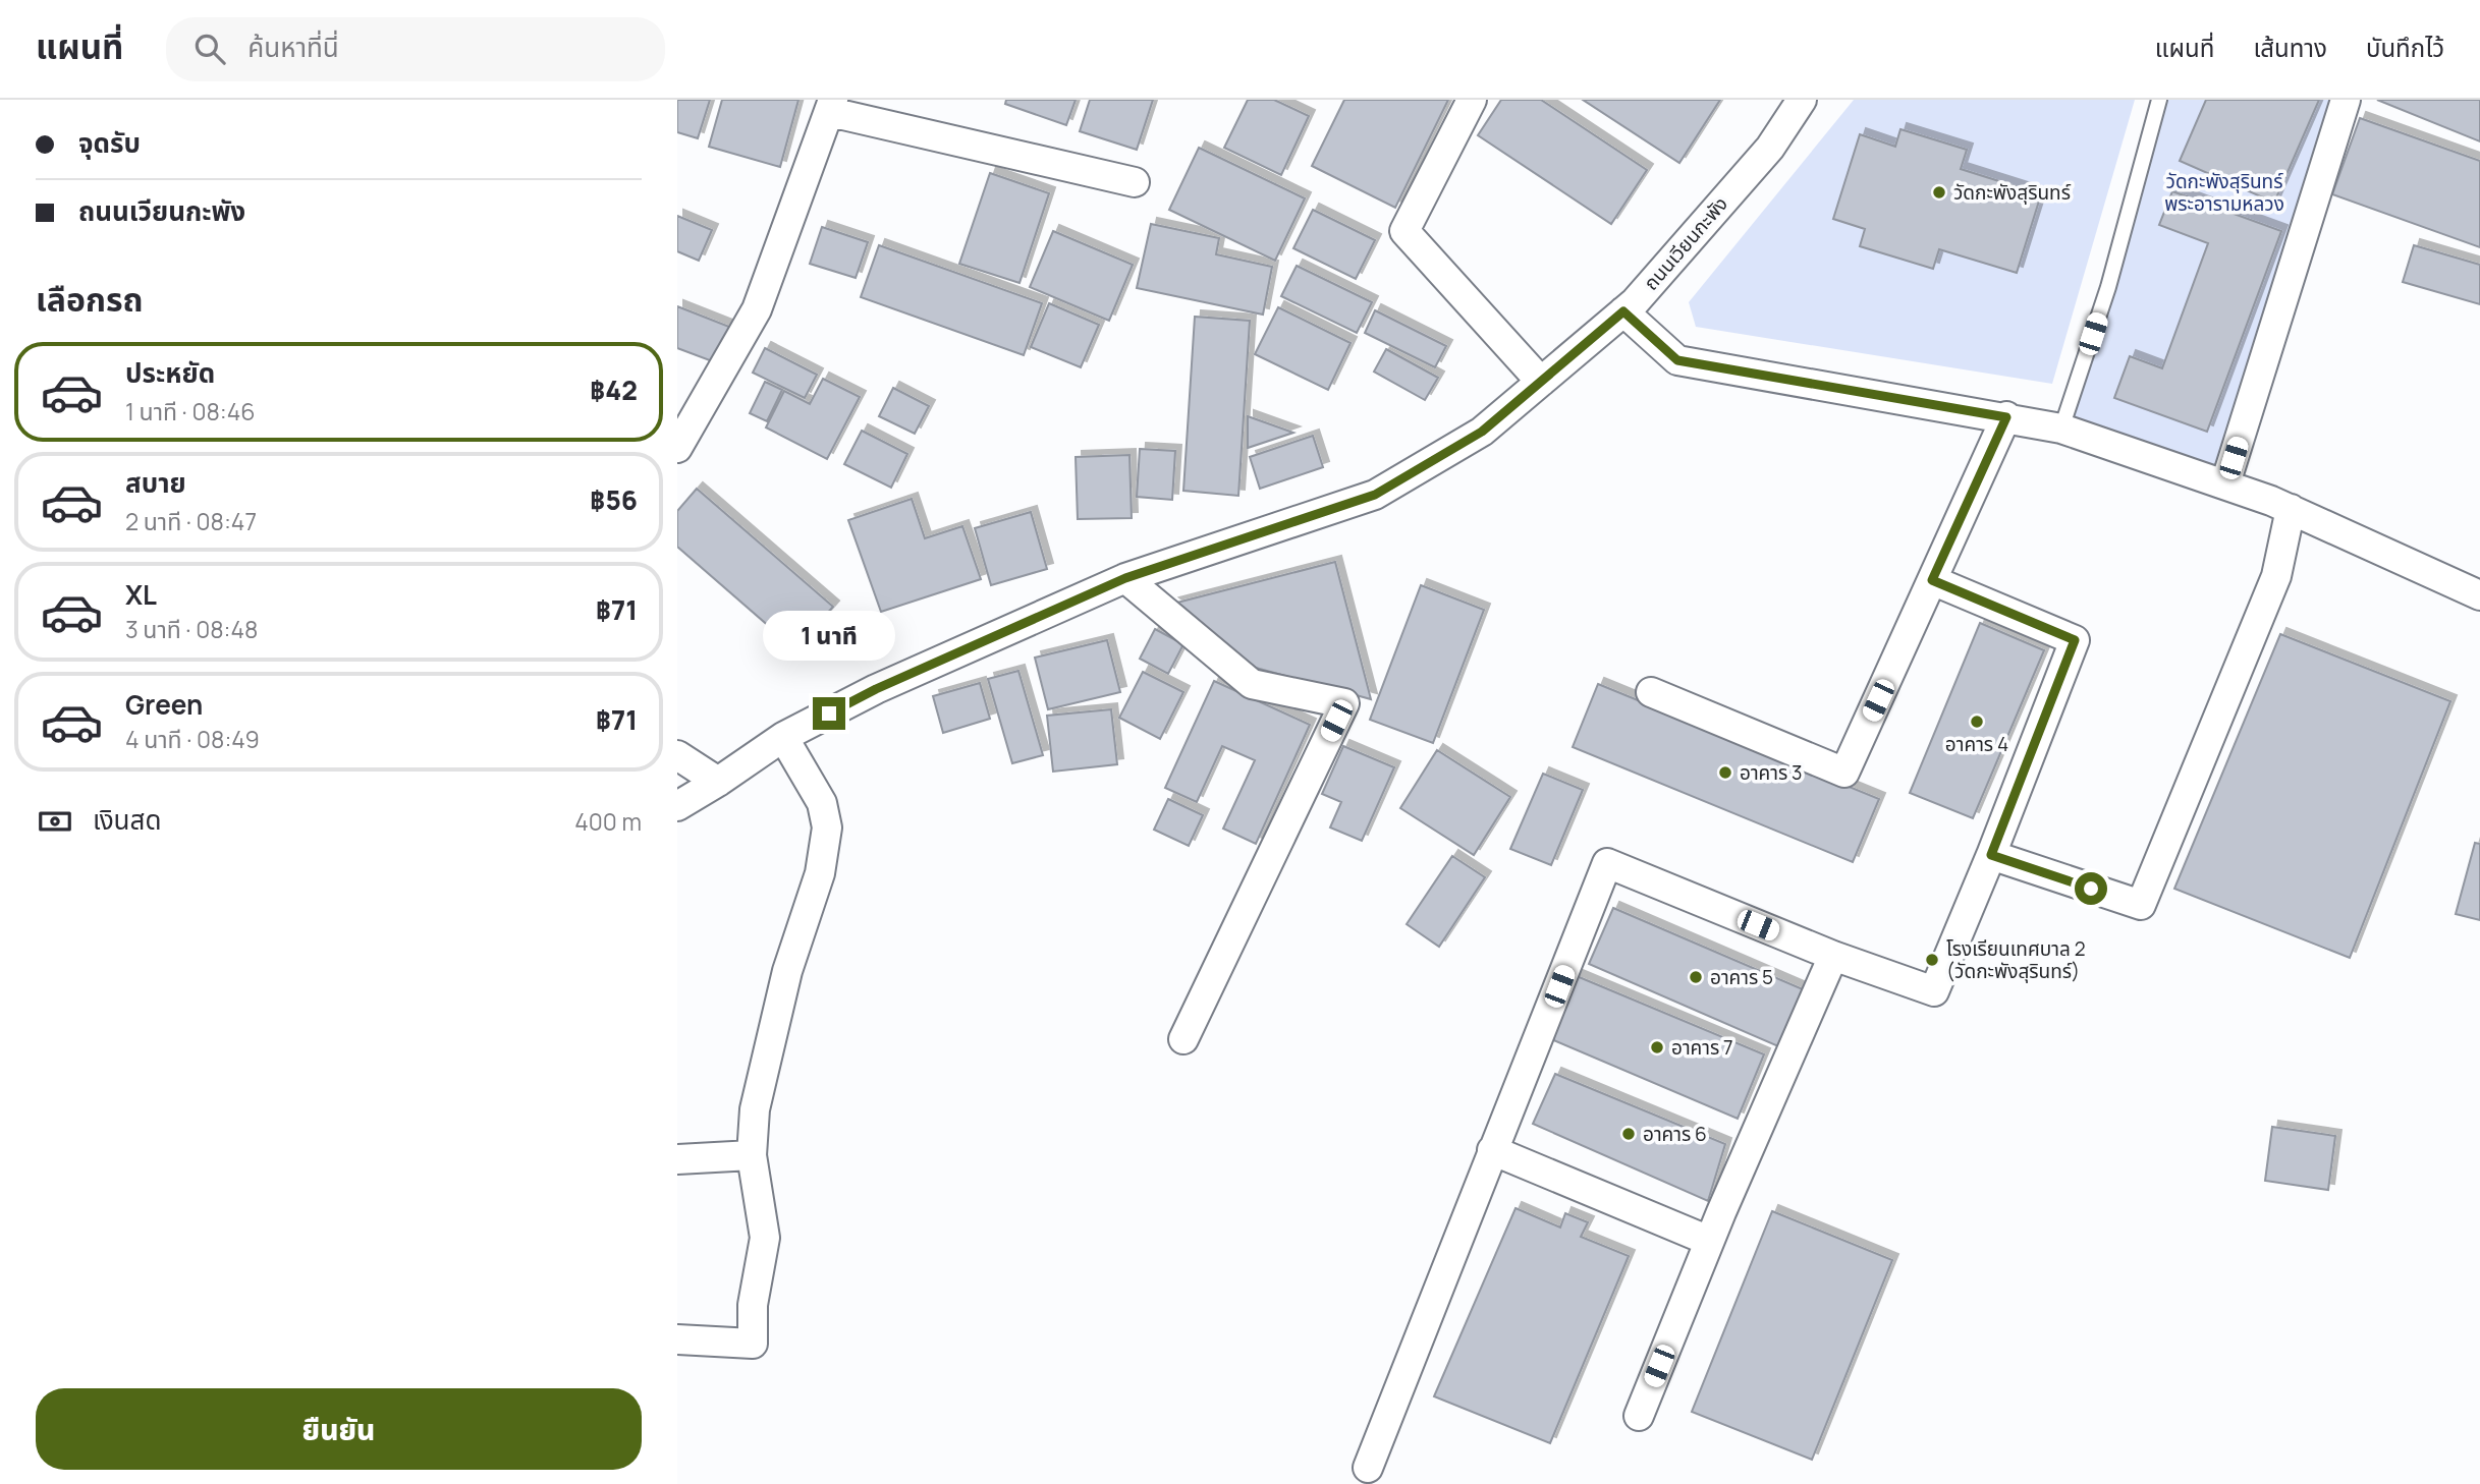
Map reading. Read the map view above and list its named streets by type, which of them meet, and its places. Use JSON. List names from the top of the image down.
{
  "streets": {
    "street": ["ถนนเวียนกะพัง"]
  },
  "parks": ["วัดกะพังสุรินทร์ พระอารามหลวง"],
  "places": [
    "วัดกะพังสุรินทร์",
    "อาคาร 4",
    "อาคาร 3",
    "โรงเรียนเทศบาล 2 (วัดกะพังสุรินทร์)",
    "อาคาร 5",
    "อาคาร 7",
    "อาคาร 6"
  ],
  "page": {
    "header": "แผนที่",
    "search": "ค้นหาที่นี่",
    "nav": ["แผนที่", "เส้นทาง", "บันทึกไว้"],
    "banner": ["จุดรับ", "ถนนเวียนกะพัง"],
    "heading": "เลือกรถ",
    "list": [
      {
        "name": "ประหยัด",
        "note": "1 นาที · 08:46",
        "value": "฿42"
      },
      {
        "name": "สบาย",
        "note": "2 นาที · 08:47",
        "value": "฿56"
      },
      {
        "name": "XL",
        "note": "3 นาที · 08:48",
        "value": "฿71"
      },
      {
        "name": "Green",
        "note": "4 นาที · 08:49",
        "value": "฿71"
      }
    ],
    "bubble": "1 นาที",
    "pay": ["เงินสด", "400 m"],
    "buttons": "ยืนยัน"
  }
}
